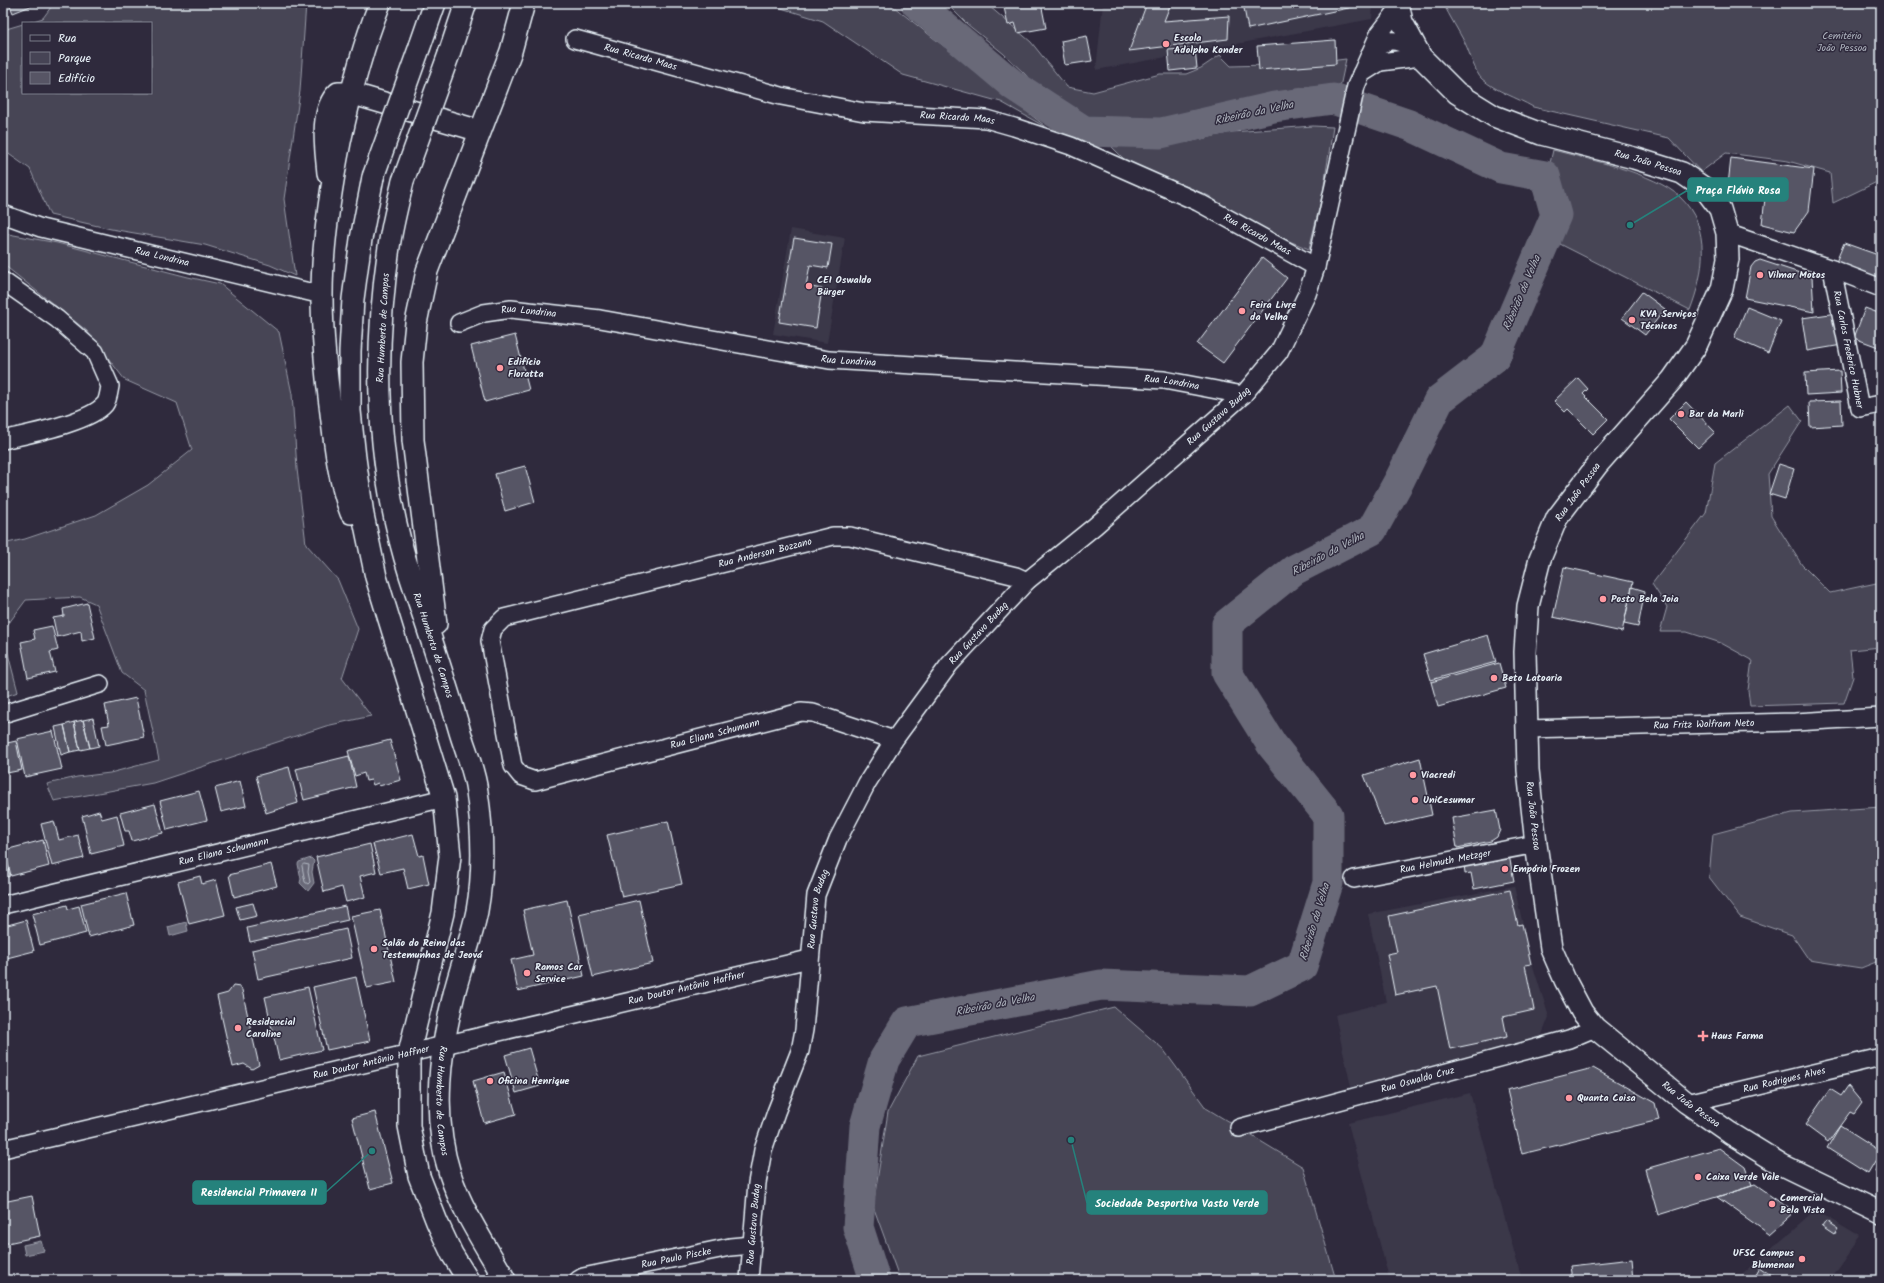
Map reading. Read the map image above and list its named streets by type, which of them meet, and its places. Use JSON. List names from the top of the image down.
{
  "streets": {
    "main road": ["Rua João Pessoa", "Rua Humberto de Campos"],
    "street": [
      "Rua Ricardo Maas",
      "Rua Londrina",
      "Rua Carlos Frederico Hubner",
      "Rua Gustavo Budag",
      "Rua Anderson Bozzano",
      "Rua Fritz Wolfram Neto",
      "Rua Eliana Schumann",
      "Rua Helmuth Metzger",
      "Rua Doutor Antônio Haffner",
      "Rua Oswaldo Cruz",
      "Rua Rodrigues Alves",
      "Rua Paulo Piscke"
    ]
  },
  "crossings": [
    ["Rua Ricardo Maas", "Rua Gustavo Budag"],
    ["Rua João Pessoa", "Rua Gustavo Budag"],
    ["Rua João Pessoa", "Rua Fritz Wolfram Neto"],
    ["Rua João Pessoa", "Rua Helmuth Metzger"],
    ["Rua João Pessoa", "Rua Oswaldo Cruz"],
    ["Rua João Pessoa", "Rua Rodrigues Alves"],
    ["Rua Londrina", "Rua Gustavo Budag"],
    ["Rua Humberto de Campos", "Rua Doutor Antônio Haffner"],
    ["Rua Gustavo Budag", "Rua Anderson Bozzano"],
    ["Rua Gustavo Budag", "Rua Eliana Schumann"],
    ["Rua Gustavo Budag", "Rua Doutor Antônio Haffner"],
    ["Rua Gustavo Budag", "Rua Paulo Piscke"],
    ["Rua Anderson Bozzano", "Rua Eliana Schumann"]
  ],
  "water": ["Ribeirão da Velha"],
  "parks": ["Cemitério João Pessoa"],
  "places": {
    "other": [
      "Escola Adolpho Konder",
      "Praça Flávio Rosa",
      "Vilmar Motos",
      "CEI Oswaldo Bürger",
      "Feira Livre da Velha",
      "KVA Serviços Técnicos",
      "Edifício Floratta",
      "Bar da Marli",
      "Posto Bela Joia",
      "Beto Latoaria",
      "Viacredi",
      "UniCesumar",
      "Empório Frozen",
      "Salão do Reino das Testemunhas de Jeová",
      "Ramos Car Service",
      "Residencial Caroline",
      "Oficina Henrique",
      "Quanta Coisa",
      "Sociedade Desportiva Vasto Verde",
      "Residencial Primavera II",
      "Caixa Verde Vale",
      "Comercial Bela Vista",
      "UFSC Campus Blumenau"
    ],
    "health": ["Haus Farma"]
  },
  "legend": ["Rua", "Parque", "Edifício"]
}
